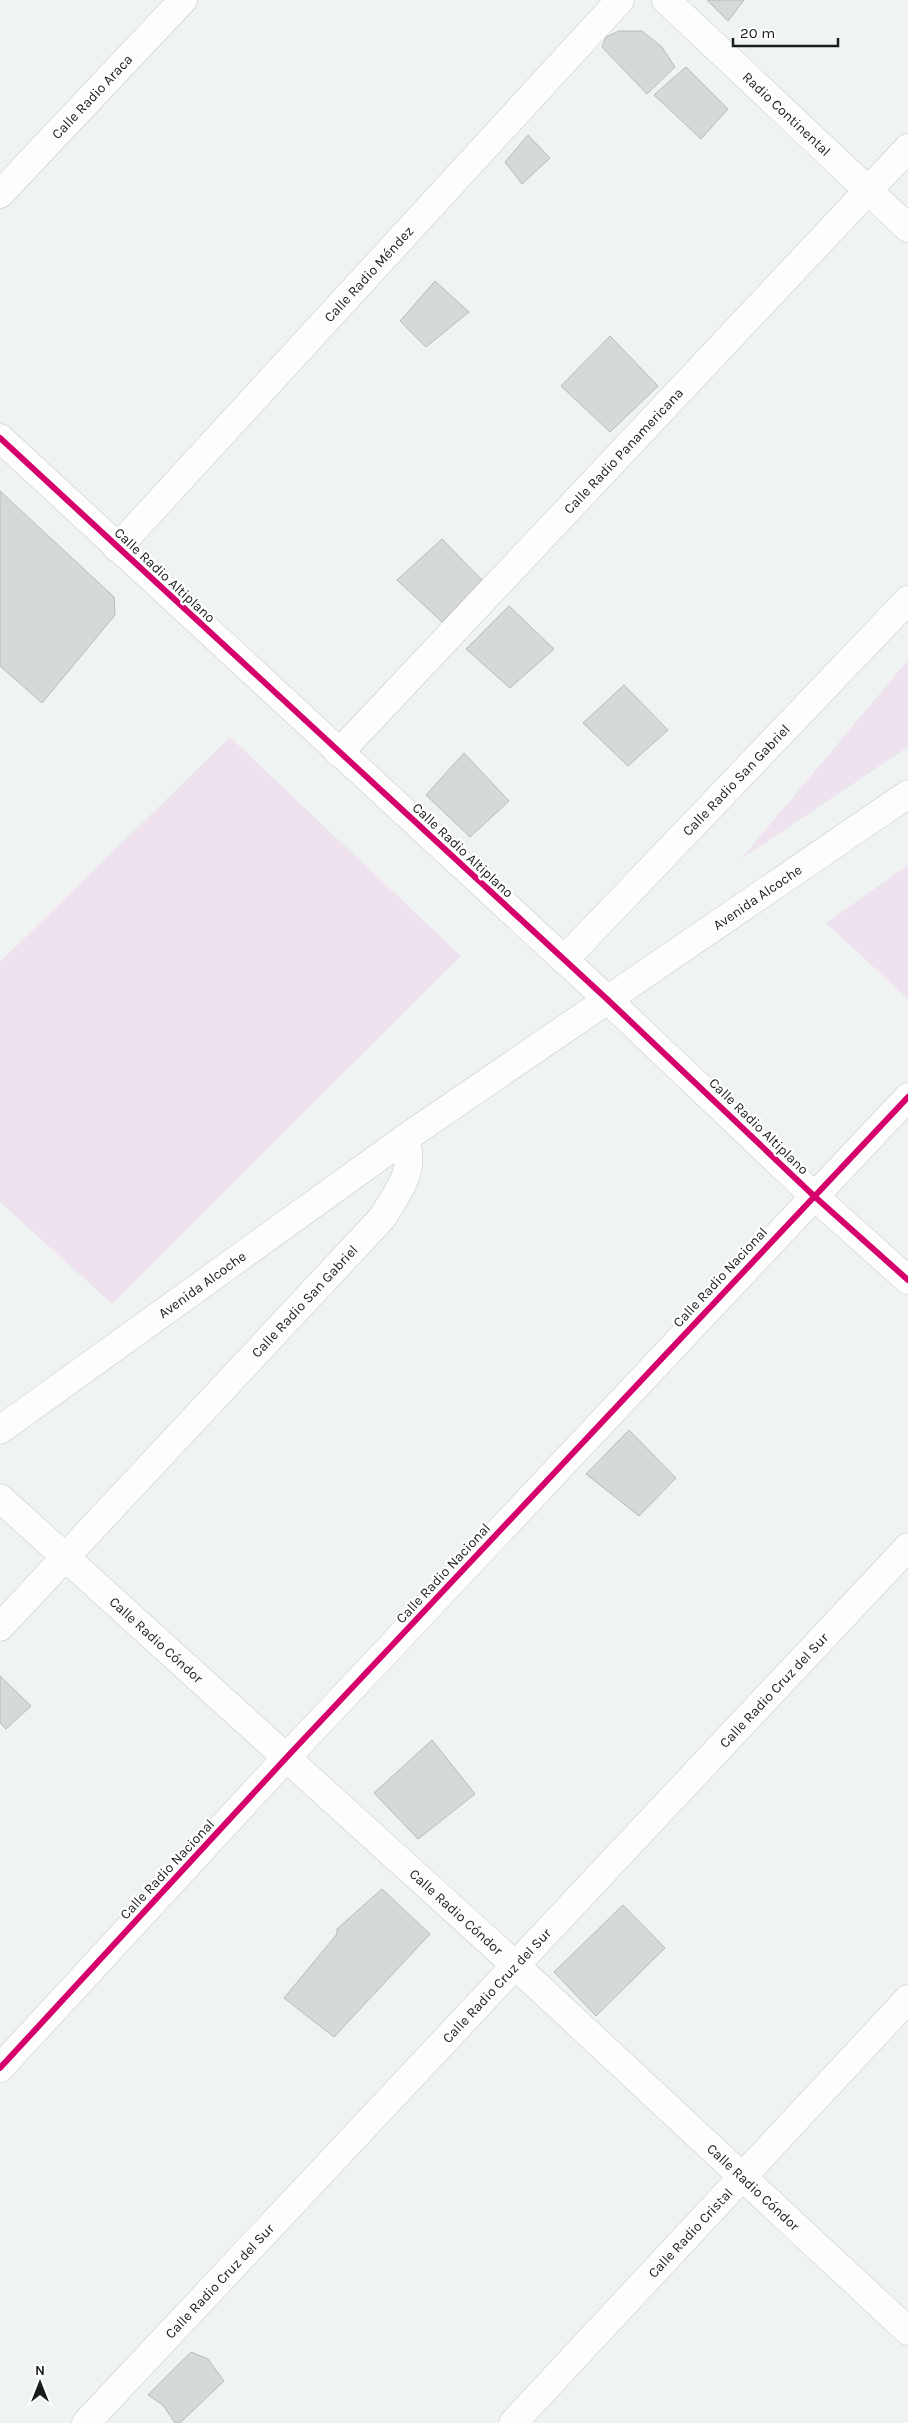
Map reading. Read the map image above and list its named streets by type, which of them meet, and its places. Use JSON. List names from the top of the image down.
{
  "streets": {
    "street": [
      "Calle Radio Araca",
      "Radio Continental",
      "Calle Radio Méndez",
      "Calle Radio Panamericana",
      "Calle Radio Altiplano",
      "Calle Radio San Gabriel",
      "Avenida Alcoche",
      "Calle Radio Nacional",
      "Calle Radio Cóndor",
      "Calle Radio Cruz del Sur",
      "Calle Radio Cristal"
    ]
  },
  "crossings": [
    ["Radio Continental", "Calle Radio Panamericana"],
    ["Calle Radio Méndez", "Calle Radio Altiplano"],
    ["Calle Radio Panamericana", "Calle Radio Altiplano"],
    ["Calle Radio Altiplano", "Calle Radio San Gabriel"],
    ["Calle Radio Altiplano", "Avenida Alcoche"],
    ["Calle Radio Altiplano", "Calle Radio Nacional"],
    ["Calle Radio San Gabriel", "Avenida Alcoche"],
    ["Calle Radio San Gabriel", "Calle Radio Cóndor"],
    ["Calle Radio Nacional", "Calle Radio Cóndor"],
    ["Calle Radio Cóndor", "Calle Radio Cruz del Sur"],
    ["Calle Radio Cóndor", "Calle Radio Cristal"]
  ],
  "scale_bar": "20 m",
  "north": "top"
}
